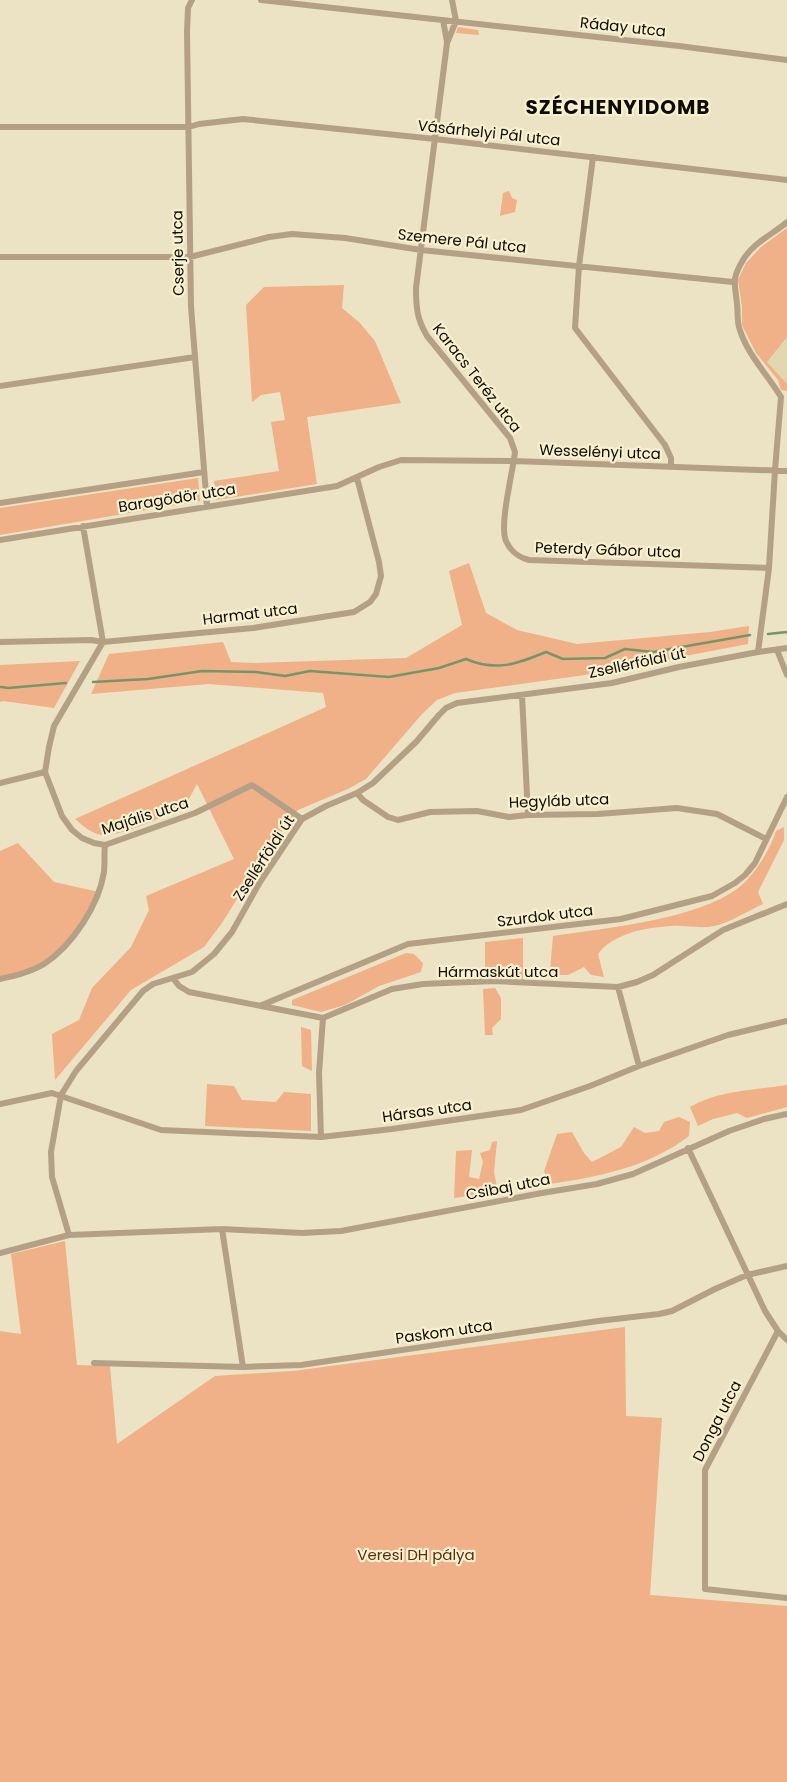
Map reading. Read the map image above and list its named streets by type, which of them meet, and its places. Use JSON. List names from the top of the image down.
{
  "streets": {
    "street": [
      "Ráday utca",
      "Vásárhelyi Pál utca",
      "Szemere Pál utca",
      "Cserje utca",
      "Karacs Teréz utca",
      "Wesselényi utca",
      "Baragödör utca",
      "Peterdy Gábor utca",
      "Harmat utca",
      "Zsellérföldi út",
      "Hegyláb utca",
      "Majális utca",
      "Szurdok utca",
      "Hármaskút utca",
      "Hársas utca",
      "Csibaj utca",
      "Paskom utca",
      "Donga utca"
    ]
  },
  "crossings": [
    ["Ráday utca", "Karacs Teréz utca"],
    ["Vásárhelyi Pál utca", "Cserje utca"],
    ["Vásárhelyi Pál utca", "Karacs Teréz utca"],
    ["Szemere Pál utca", "Cserje utca"],
    ["Szemere Pál utca", "Karacs Teréz utca"],
    ["Cserje utca", "Baragödör utca"],
    ["Karacs Teréz utca", "Wesselényi utca"],
    ["Karacs Teréz utca", "Peterdy Gábor utca"],
    ["Wesselényi utca", "Baragödör utca"],
    ["Wesselényi utca", "Peterdy Gábor utca"],
    ["Wesselényi utca", "Harmat utca"],
    ["Baragödör utca", "Harmat utca"],
    ["Harmat utca", "Majális utca"],
    ["Zsellérföldi út", "Hegyláb utca"],
    ["Zsellérföldi út", "Majális utca"],
    ["Zsellérföldi út", "Hársas utca"],
    ["Zsellérföldi út", "Csibaj utca"],
    ["Hegyláb utca", "Szurdok utca"]
  ],
  "districts": ["SZÉCHENYIDOMB"],
  "parks": ["Veresi DH pálya"]
}
